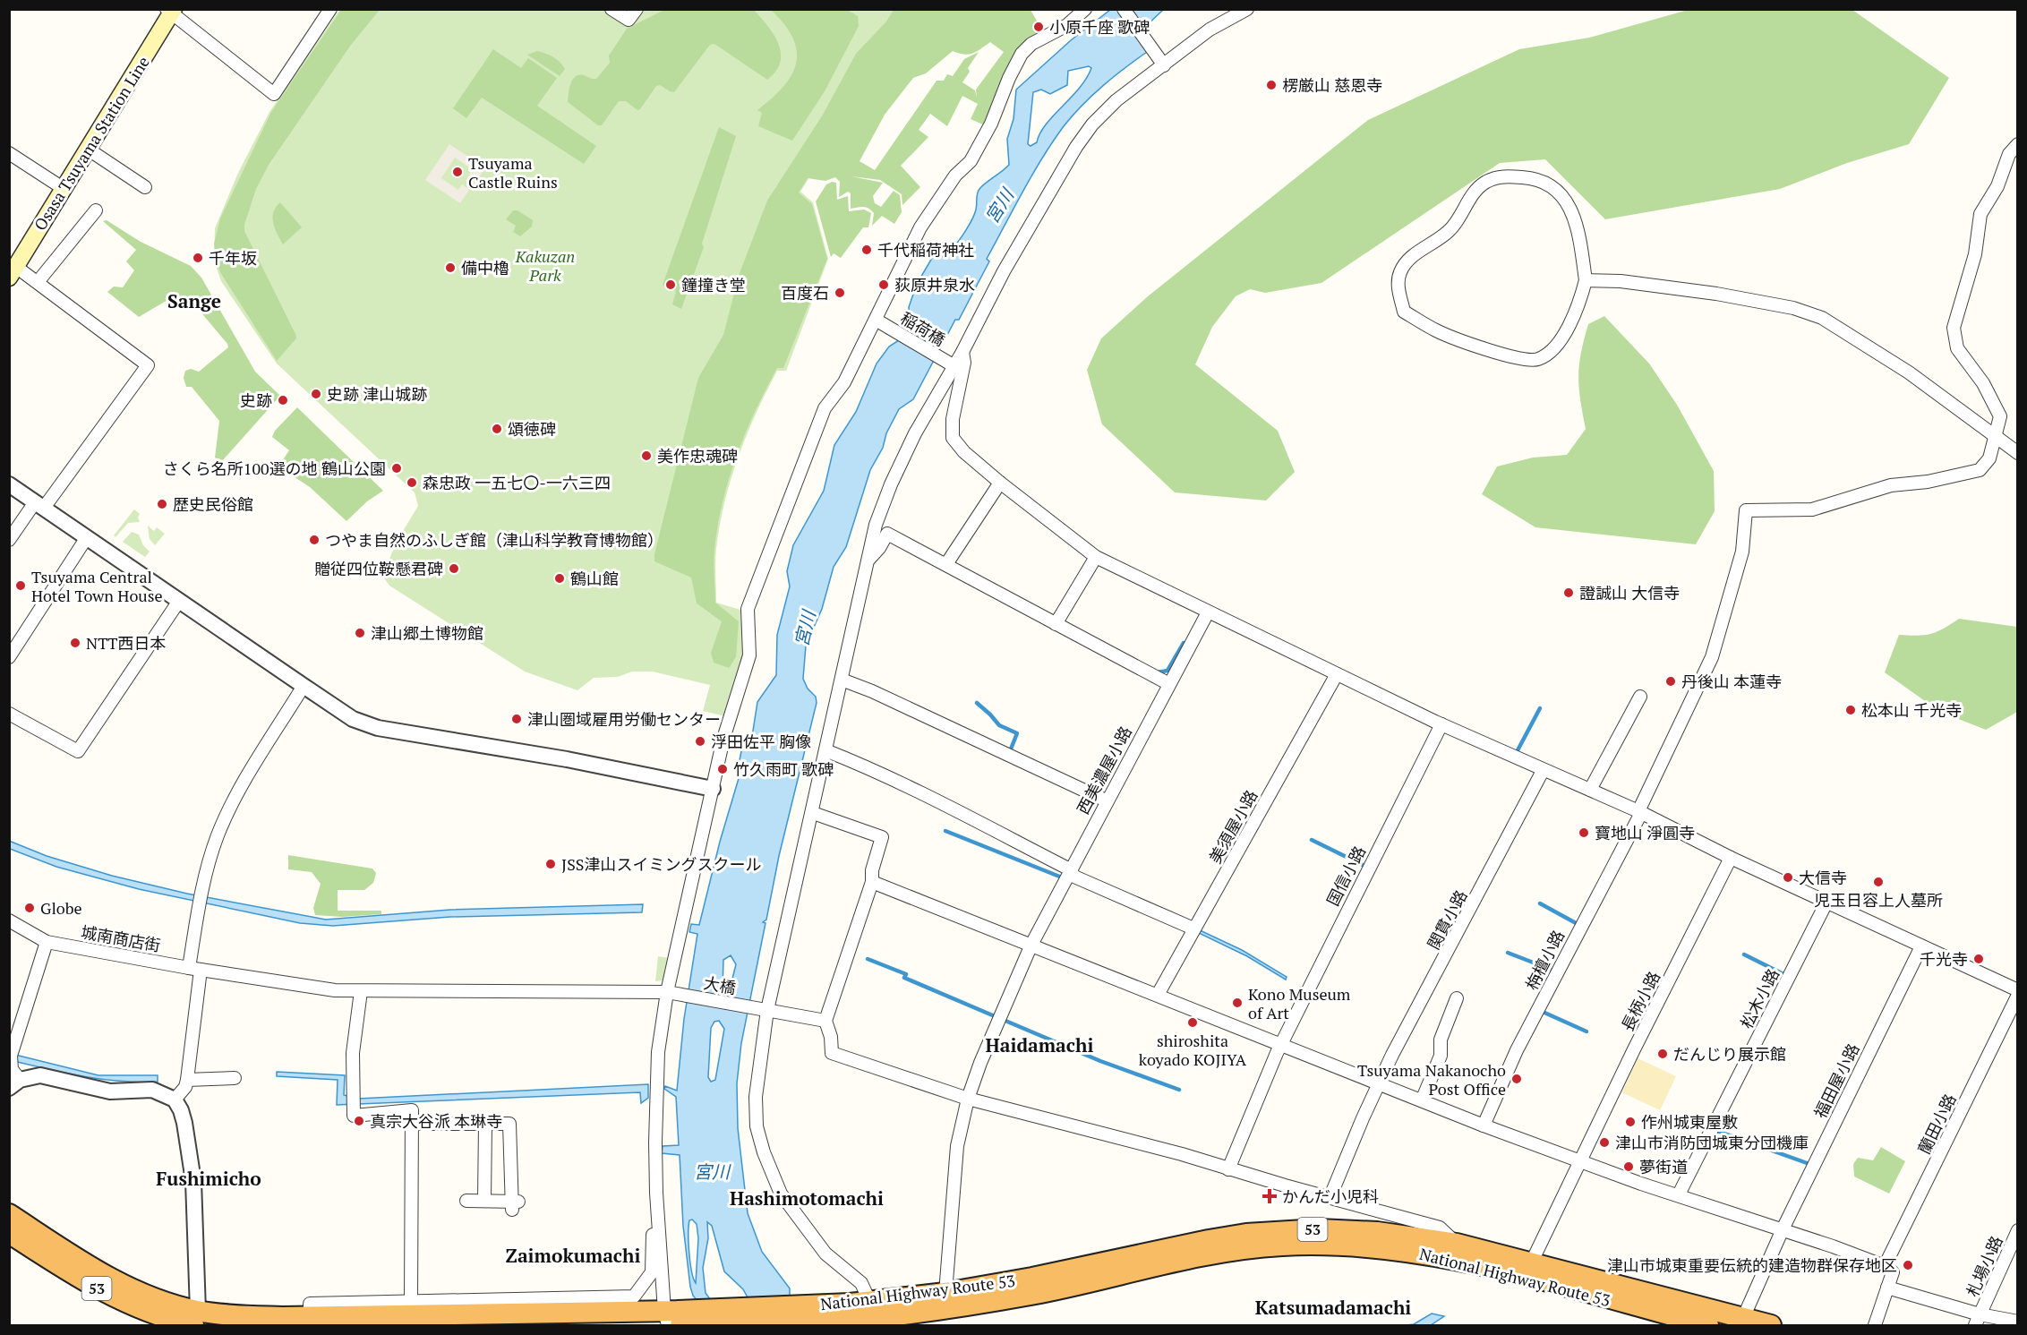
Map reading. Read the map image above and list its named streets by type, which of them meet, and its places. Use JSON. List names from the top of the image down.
{
  "streets": {
    "highway": ["53", "National Highway Route 53"],
    "main road": ["Osasa Tsuyama Station Line"],
    "street": [
      "稲荷橋",
      "西美濃屋小路",
      "美須屋小路",
      "国信小路",
      "関貫小路",
      "城南商店街",
      "栴檀小路",
      "大橋",
      "松木小路",
      "長柄小路",
      "福田屋小路",
      "蘭田小路",
      "札場小路"
    ]
  },
  "crossings": [
    ["西美濃屋小路", "National Highway Route 53"],
    ["城南商店街", "大橋"],
    ["長柄小路", "National Highway Route 53"],
    ["福田屋小路", "National Highway Route 53"]
  ],
  "districts": [
    "Sange",
    "Haidamachi",
    "Fushimicho",
    "Hashimotomachi",
    "Zaimokumachi",
    "Katsumadamachi"
  ],
  "water": ["宮川"],
  "parks": ["Kakuzan Park"],
  "places": {
    "other": [
      "小原千座 歌碑",
      "楞厳山 慈恩寺",
      "Tsuyama Castle Ruins",
      "千代稲荷神社",
      "千年坂",
      "備中櫓",
      "鐘撞き堂",
      "荻原井泉水",
      "百度石",
      "史跡 津山城跡",
      "史跡",
      "頌徳碑",
      "美作忠魂碑",
      "さくら名所100選の地 鶴山公園",
      "森忠政 一五七〇-一六三四",
      "歴史民俗館",
      "つやま自然のふしぎ館（津山科学教育博物館）",
      "贈従四位鞍懸君碑",
      "鶴山館",
      "Tsuyama Central Hotel Town House",
      "證誠山 大信寺",
      "津山郷土博物館",
      "NTT西日本",
      "丹後山 本蓮寺",
      "松本山 千光寺",
      "津山圏域雇用労働センター",
      "浮田佐平 胸像",
      "竹久雨町 歌碑",
      "寶地山 淨圓寺",
      "JSS津山スイミングスクール",
      "大信寺",
      "児玉日容上人墓所",
      "Globe",
      "千光寺",
      "Kono Museum of Art",
      "shiroshita koyado KOJIYA",
      "だんじり展示館",
      "Tsuyama Nakanocho Post Office",
      "真宗大谷派 本琳寺",
      "作州城東屋敷",
      "津山市消防団城東分団機庫",
      "夢街道",
      "津山市城東重要伝統的建造物群保存地区"
    ],
    "health": ["かんだ小児科"]
  }
}
